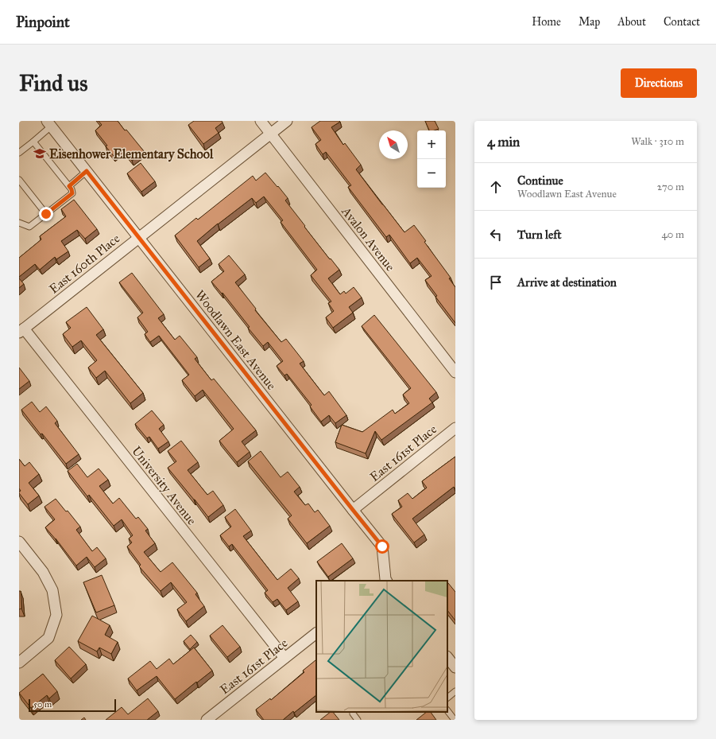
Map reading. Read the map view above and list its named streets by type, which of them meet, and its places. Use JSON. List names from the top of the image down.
{
  "streets": {
    "street": [
      "Avalon Avenue",
      "East 160th Place",
      "Woodlawn East Avenue",
      "East 161st Place",
      "University Avenue"
    ]
  },
  "crossings": [
    ["Avalon Avenue", "East 160th Place"],
    ["East 160th Place", "Woodlawn East Avenue"],
    ["East 160th Place", "University Avenue"],
    ["Woodlawn East Avenue", "East 161st Place"],
    ["East 161st Place", "University Avenue"]
  ],
  "places": {
    "school or university": ["Eisenhower Elementary School"]
  },
  "scale_bar": "50 m",
  "north": "top left",
  "page": {
    "header": "Pinpoint",
    "nav": [
      "Home",
      "Map",
      "About",
      "Contact"
    ],
    "buttons": "Directions",
    "title": "Find us",
    "heading": ["4 min", "Walk · 310 m"],
    "map_buttons": ["+", "−"],
    "list": [
      ["Continue", "Woodlawn East Avenue", "270 m"],
      ["Turn left", "40 m"],
      "Arrive at destination"
    ],
    "scale": "50 m"
  }
}
